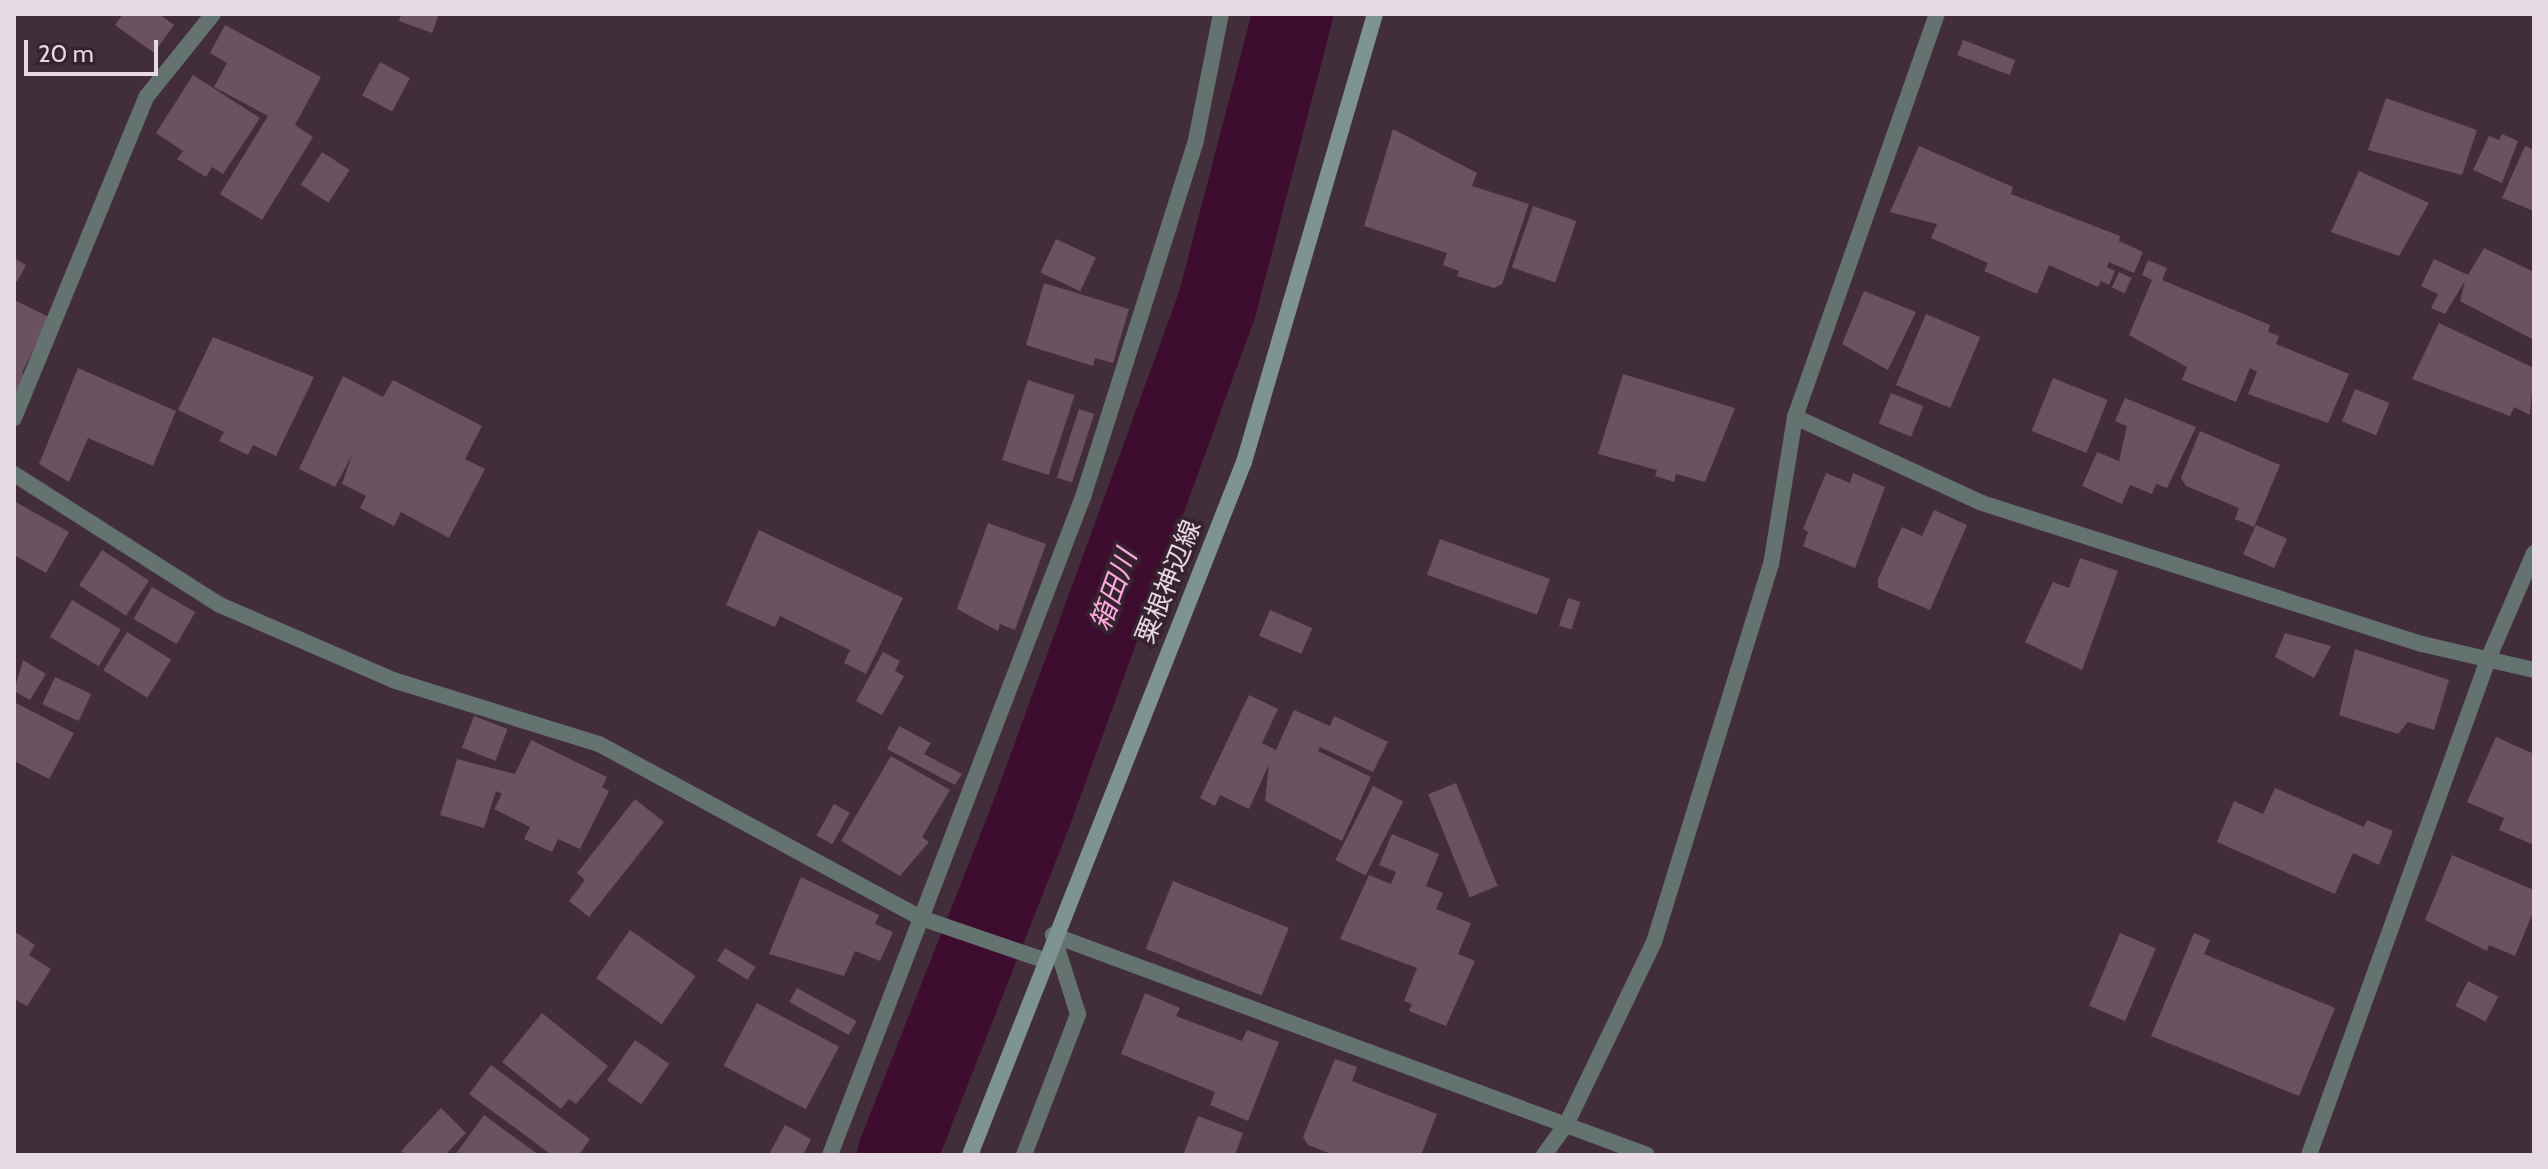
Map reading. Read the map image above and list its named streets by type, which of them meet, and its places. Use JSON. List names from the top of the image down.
{
  "streets": {
    "main road": ["粟根神辺線"]
  },
  "water": ["箱田川"],
  "scale_bar": "20 m"
}
